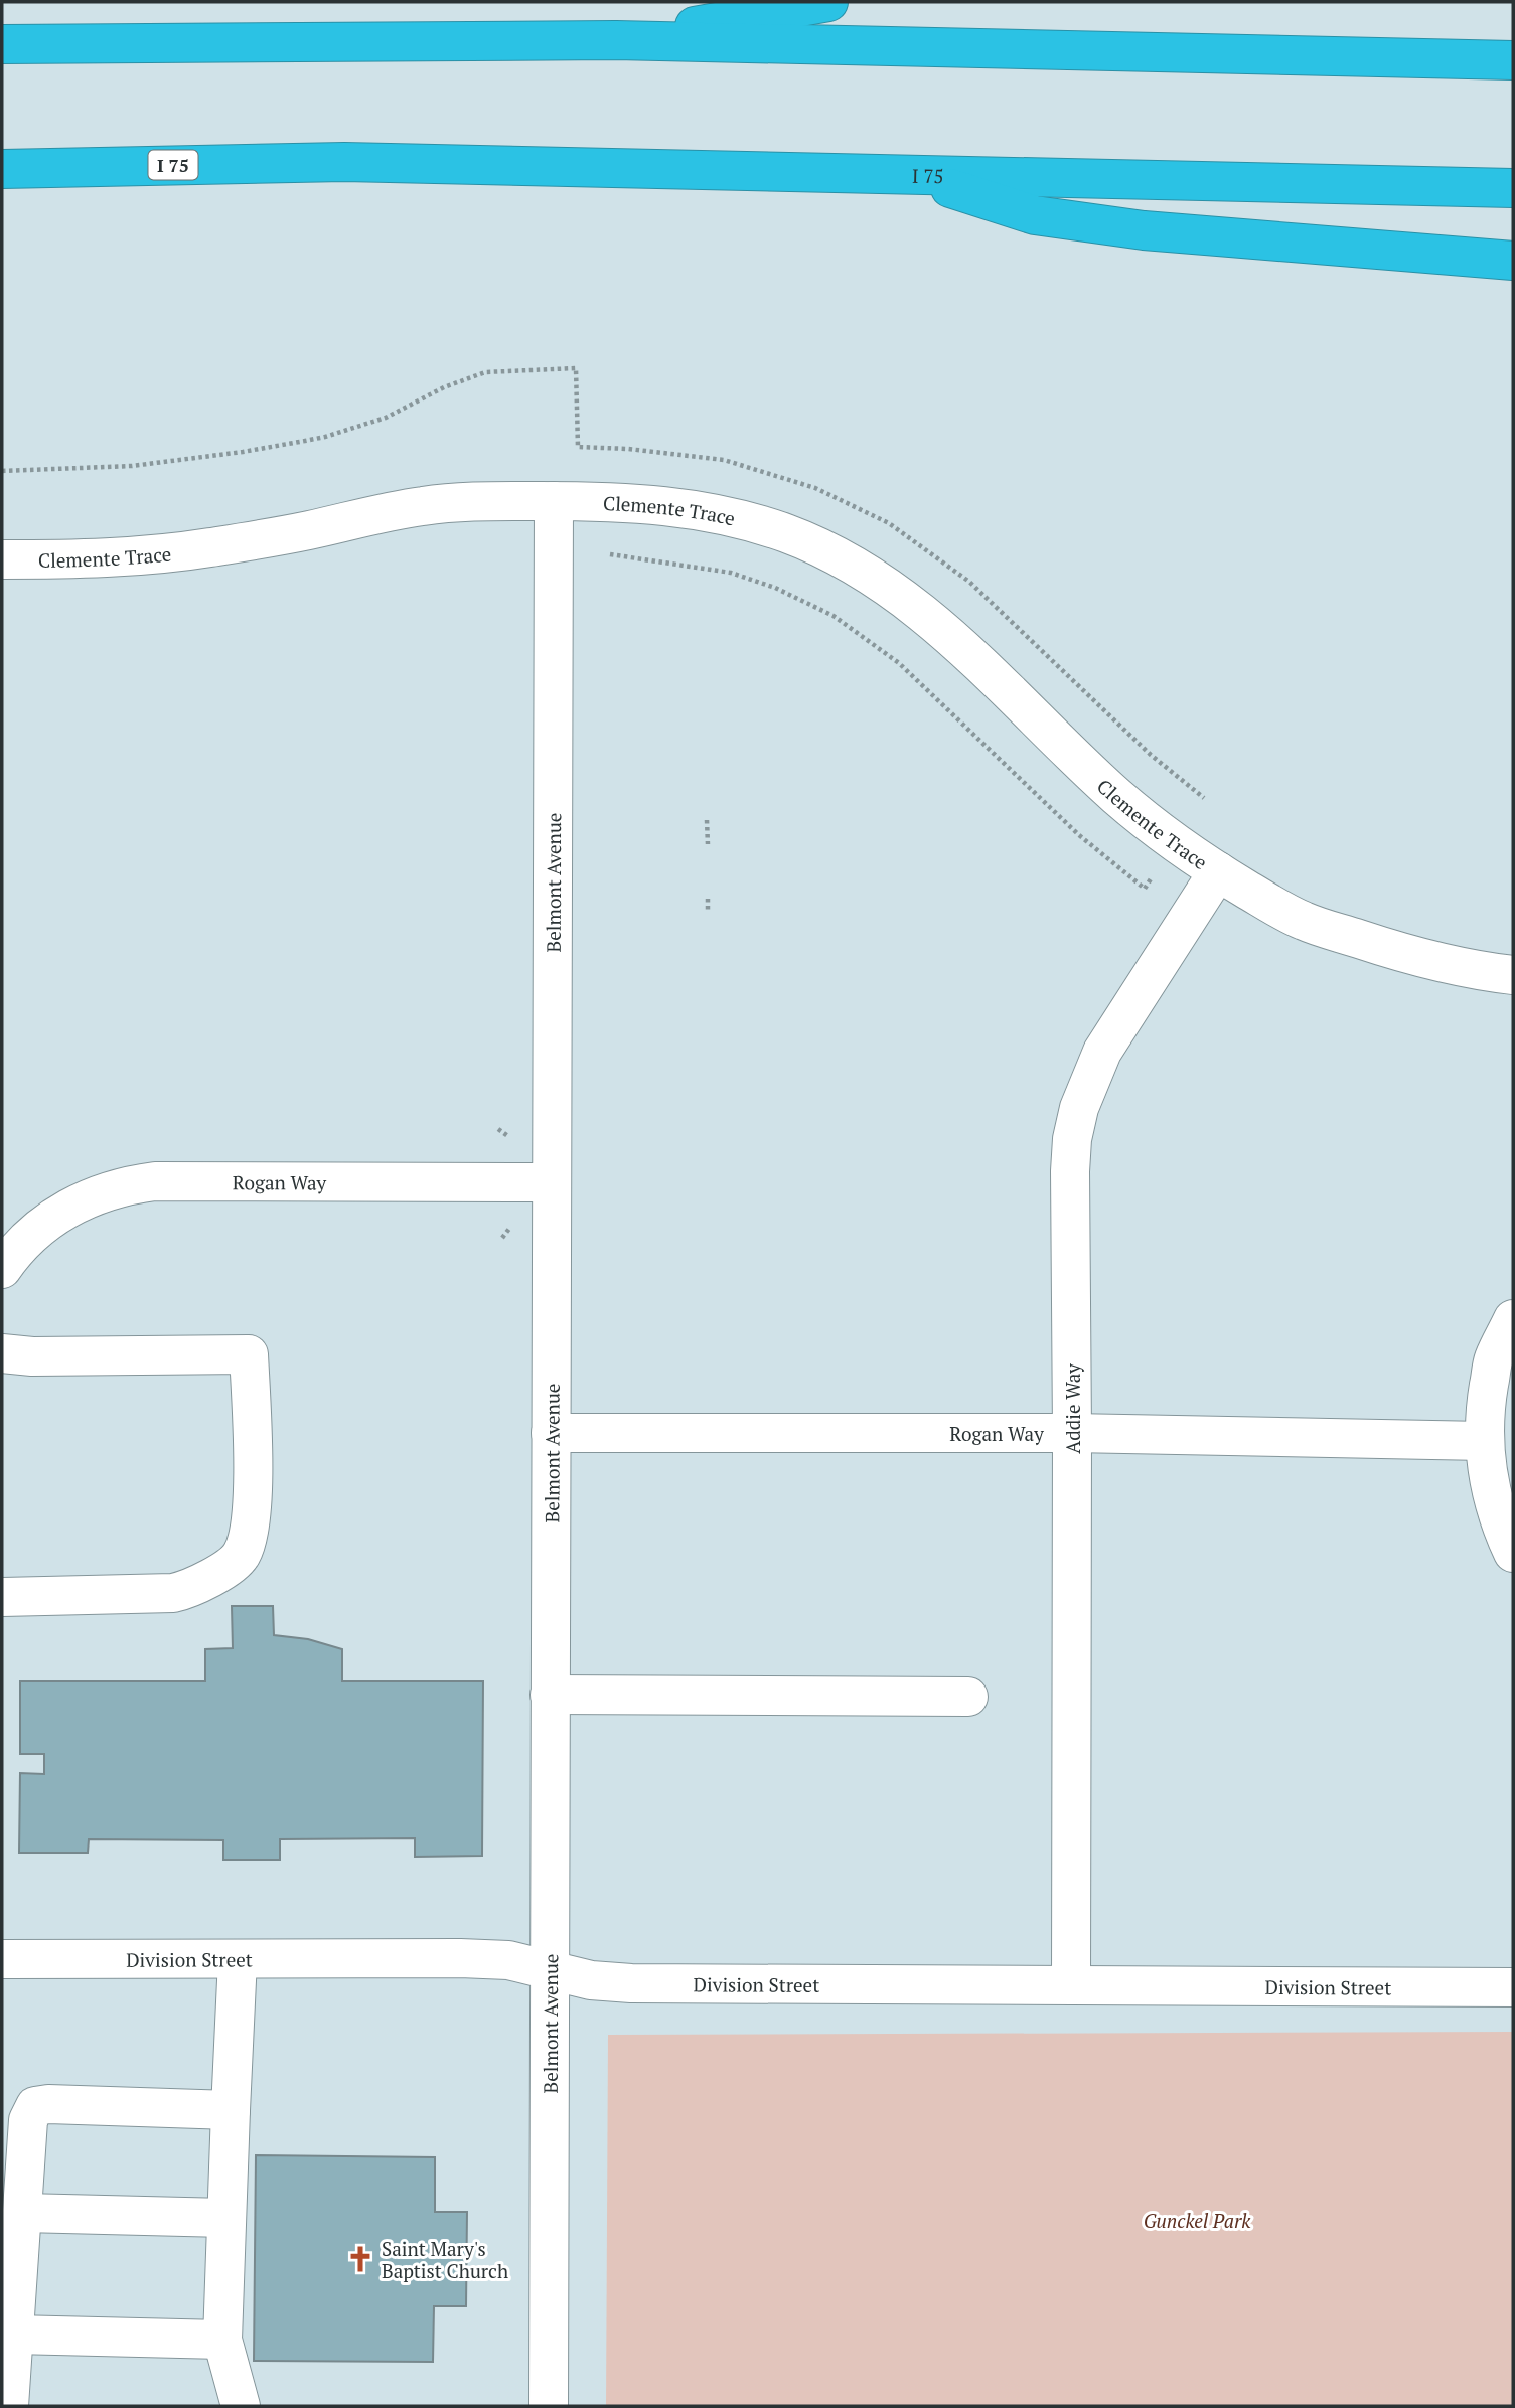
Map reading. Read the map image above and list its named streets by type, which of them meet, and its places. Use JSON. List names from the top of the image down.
{
  "streets": {
    "highway": ["I 75"],
    "street": [
      "Clemente Trace",
      "Belmont Avenue",
      "Rogan Way",
      "Addie Way",
      "Division Street"
    ]
  },
  "crossings": [
    ["Clemente Trace", "Belmont Avenue"],
    ["Clemente Trace", "Addie Way"],
    ["Belmont Avenue", "Rogan Way"],
    ["Belmont Avenue", "Division Street"],
    ["Rogan Way", "Addie Way"],
    ["Addie Way", "Division Street"]
  ],
  "parks": ["Gunckel Park"],
  "places": {
    "church": ["Saint Mary's Baptist Church"]
  }
}
